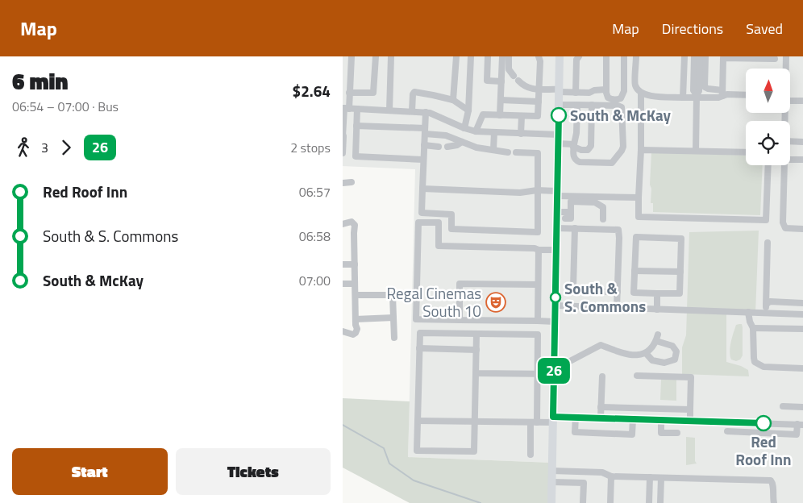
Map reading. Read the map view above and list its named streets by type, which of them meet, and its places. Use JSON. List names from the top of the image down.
{
  "places": {
    "other": ["South & McKay", "South & S. Commons", "Red Roof Inn"],
    "theatre": ["Regal Cinemas South 10"]
  },
  "lines": ["bus line 26"],
  "north": "top",
  "page": {
    "header": "Map",
    "nav": ["Map", "Directions", "Saved"],
    "heading": ["6 min", "06:54 – 07:00 · Bus", "$2.64"],
    "on_map": "26",
    "legs": ["3", "26", "2 stops"],
    "list": [
      {
        "name": "Red Roof Inn",
        "value": "06:57"
      },
      {
        "name": "South & S. Commons",
        "value": "06:58"
      },
      {
        "name": "South & McKay",
        "value": "07:00"
      }
    ],
    "buttons": ["Start", "Tickets"]
  }
}
